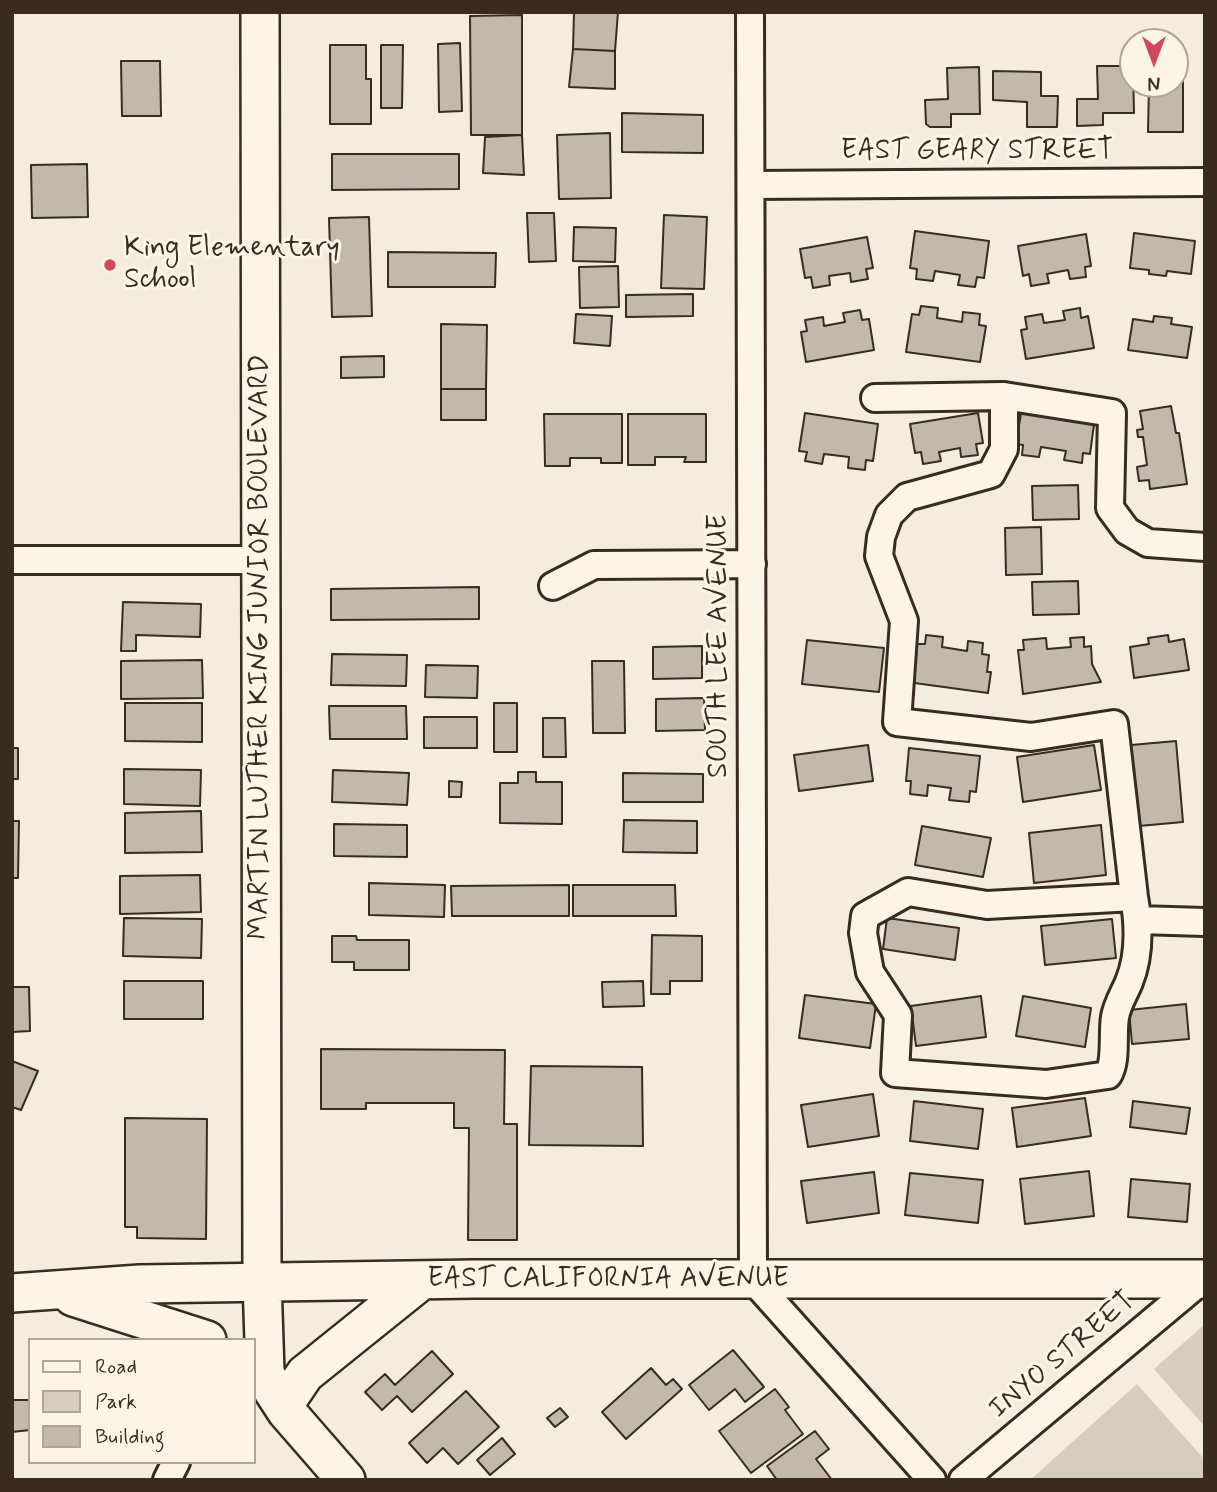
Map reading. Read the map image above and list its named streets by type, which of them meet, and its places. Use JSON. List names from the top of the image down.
{
  "streets": {
    "main road": ["MARTIN LUTHER KING JUNIOR BOULEVARD", "EAST CALIFORNIA AVENUE"],
    "street": ["EAST GEARY STREET", "SOUTH LEE AVENUE", "INYO STREET"]
  },
  "crossings": [
    ["EAST GEARY STREET", "SOUTH LEE AVENUE"],
    ["SOUTH LEE AVENUE", "EAST CALIFORNIA AVENUE"],
    ["MARTIN LUTHER KING JUNIOR BOULEVARD", "EAST CALIFORNIA AVENUE"],
    ["EAST CALIFORNIA AVENUE", "INYO STREET"]
  ],
  "places": ["King Elementary School"],
  "legend": ["Road", "Park", "Building"],
  "north": "bottom"
}
